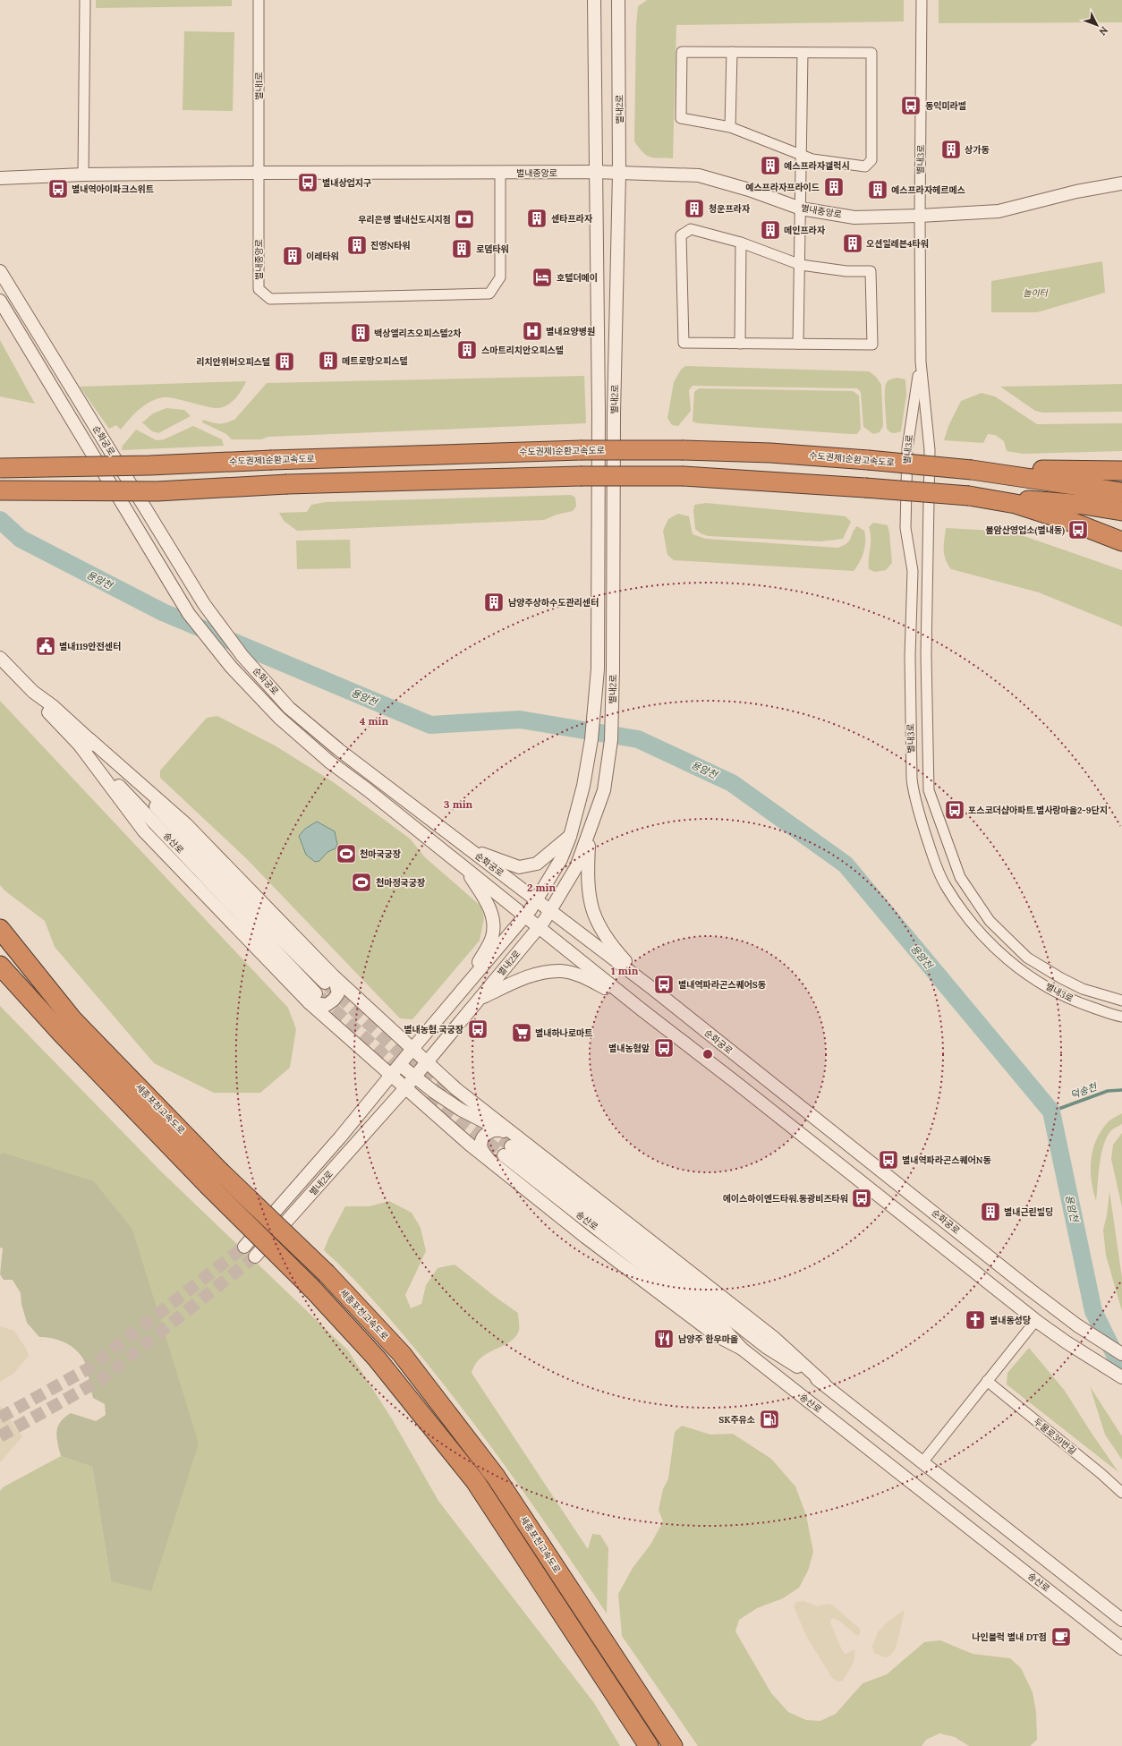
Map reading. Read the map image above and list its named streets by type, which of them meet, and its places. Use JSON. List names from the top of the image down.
{
  "streets": {
    "highway": ["수도권제1순환고속도로", "세종포천고속도로"],
    "street": [
      "별내1로",
      "별내2로",
      "별내3로",
      "별내중앙로",
      "순화궁로",
      "송산로",
      "두물로39번길"
    ]
  },
  "crossings": [
    ["별내1로", "별내중앙로"],
    ["별내2로", "별내중앙로"],
    ["별내2로", "순화궁로"],
    ["별내3로", "별내중앙로"]
  ],
  "water": ["용암천", "덕송천"],
  "parks": ["놀이터"],
  "places": {
    "bus stop": [
      "동익미라벨",
      "별내상업지구",
      "별내역아이파크스위트",
      "불암산영업소(별내동)",
      "포스코더샵아파트.별사랑마을2-9단지",
      "별내역파라곤스퀘어S동",
      "별내농협.국궁장",
      "별내농협앞",
      "별내역파라곤스퀘어N동",
      "에이스하이엔드타워.동광비즈타워"
    ],
    "building": [
      "상가동",
      "예스프라자갤럭시",
      "예스프라자프라이드",
      "예스프라자헤르메스",
      "청운프라자",
      "센타프라자",
      "메인프라자",
      "오션일레븐4타워",
      "진영N타워",
      "로뎀타워",
      "이레타워",
      "백상앨리츠오피스텔2차",
      "스마트리치안오피스텔",
      "메트로망오피스텔",
      "리치안위버오피스텔",
      "남양주상하수도관리센터",
      "별내근린빌딩"
    ],
    "bank": ["우리은행 별내신도시지점"],
    "hotel": ["호텔더메이"],
    "hospital": ["별내요양병원"],
    "public building": ["별내119안전센터"],
    "sports": ["천마국궁장", "천마정국궁장"],
    "supermarket": ["별내하나로마트"],
    "church": ["별내동성당"],
    "restaurant": ["남양주 한우마을"],
    "fuel station": ["SK주유소"],
    "cafe": ["나인블럭 별내 DT점"]
  },
  "north": "bottom right",
  "rings": [
    "4 min",
    "3 min",
    "2 min",
    "1 min"
  ]
}
